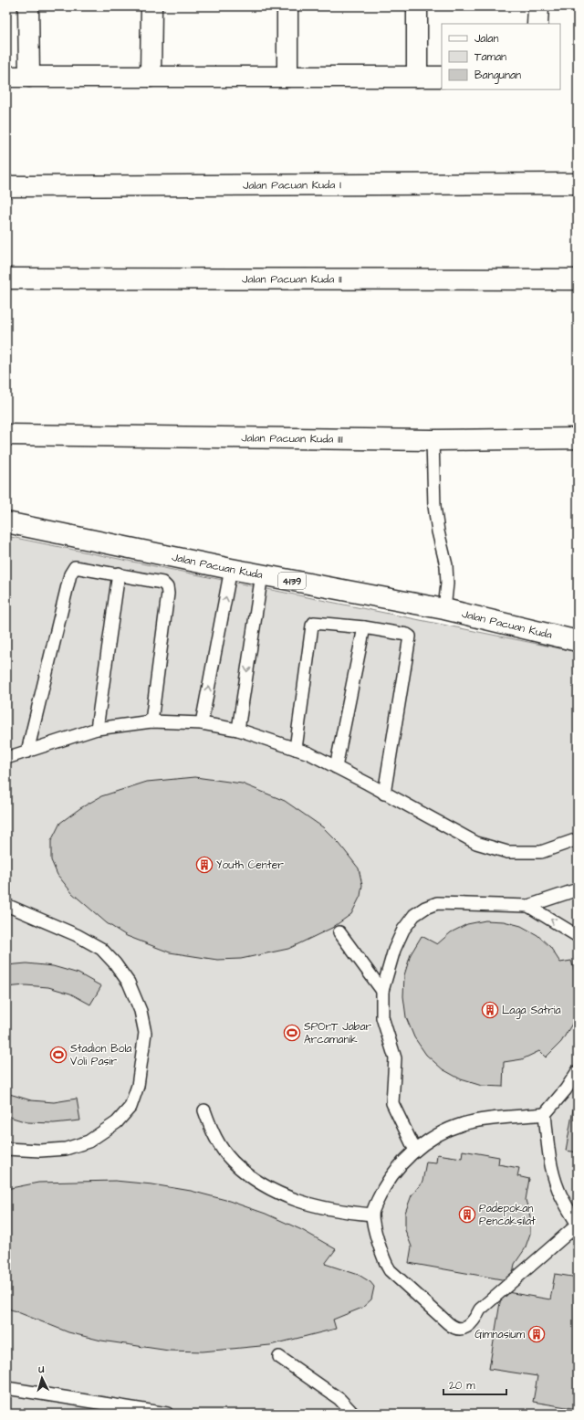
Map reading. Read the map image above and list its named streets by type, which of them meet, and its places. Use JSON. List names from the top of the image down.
{
  "streets": {
    "street": [
      "Jalan Pacuan Kuda I",
      "Jalan Pacuan Kuda II",
      "Jalan Pacuan Kuda III",
      "Jalan Pacuan Kuda",
      "4139"
    ]
  },
  "places": {
    "building": [
      "Youth Center",
      "Laga Satria",
      "Padepokan Pencaksilat",
      "Gimnasium"
    ],
    "sports": ["SPOrT Jabar Arcamanik", "Stadion Bola Voli Pasir"]
  },
  "legend": ["Jalan", "Taman", "Bangunan"],
  "scale_bar": "20 m",
  "north": "top"
}
